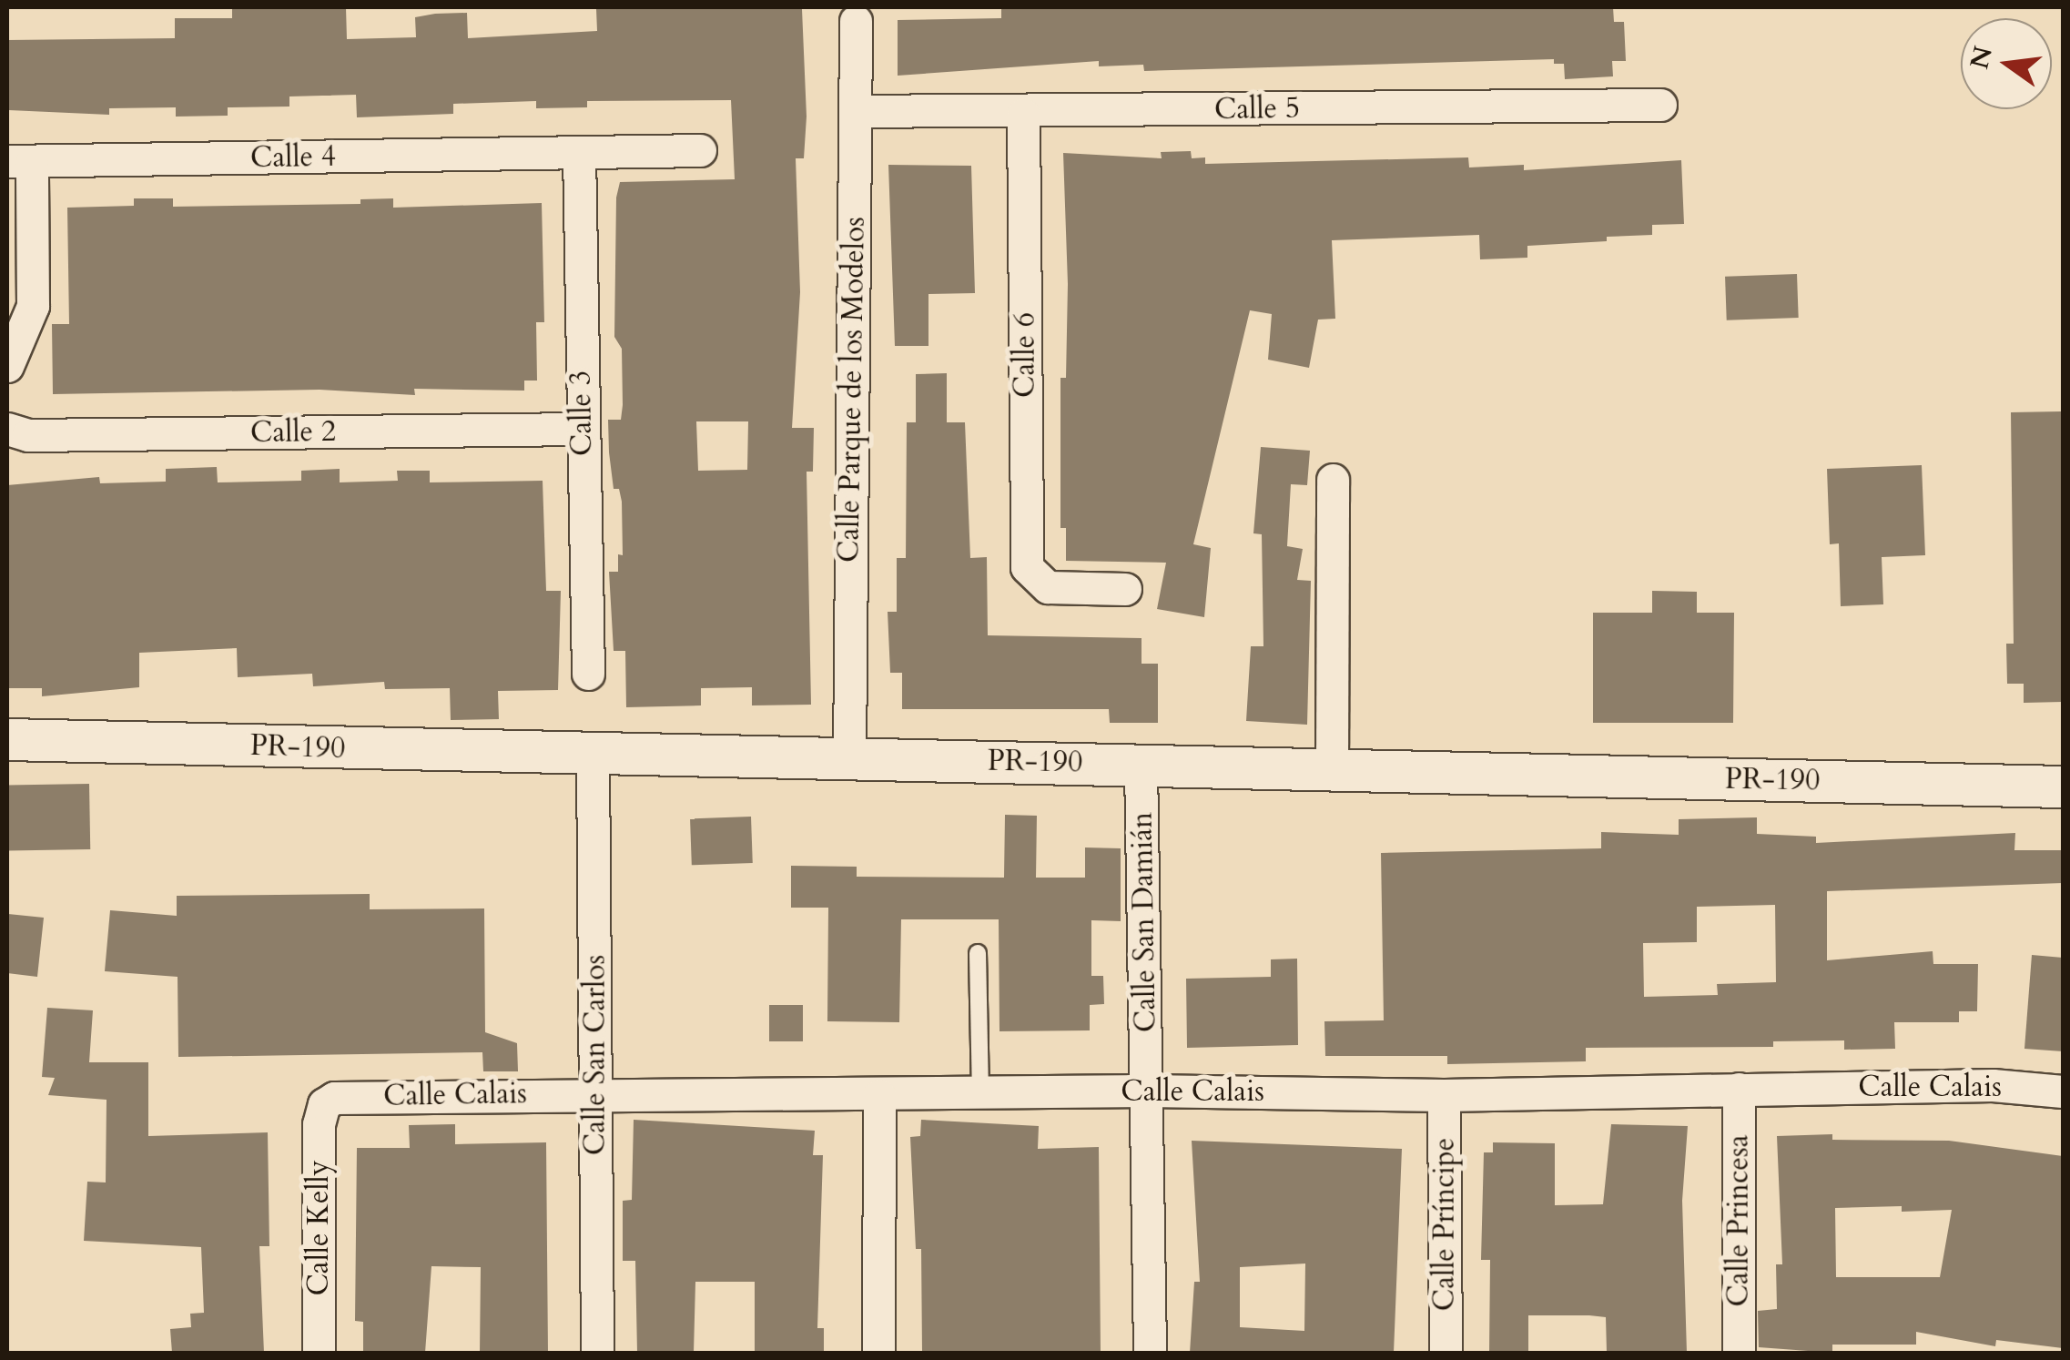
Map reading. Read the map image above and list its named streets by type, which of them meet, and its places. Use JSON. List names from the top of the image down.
{
  "streets": {
    "street": [
      "Calle 5",
      "Calle 4",
      "Calle 6",
      "Calle Parque de los Modelos",
      "Calle 3",
      "Calle 2",
      "PR-190",
      "Calle San Damián",
      "Calle San Carlos",
      "Calle Calais",
      "Calle Princesa",
      "Calle Príncipe",
      "Calle Kelly"
    ]
  },
  "crossings": [
    ["Calle 5", "Calle 6"],
    ["Calle 5", "Calle Parque de los Modelos"],
    ["Calle 4", "Calle 3"],
    ["Calle Parque de los Modelos", "PR-190"],
    ["Calle 3", "Calle 2"],
    ["PR-190", "Calle San Damián"],
    ["PR-190", "Calle San Carlos"],
    ["Calle San Damián", "Calle Calais"],
    ["Calle San Carlos", "Calle Calais"],
    ["Calle Calais", "Calle Princesa"],
    ["Calle Calais", "Calle Príncipe"],
    ["Calle Calais", "Calle Kelly"]
  ],
  "north": "left"
}
